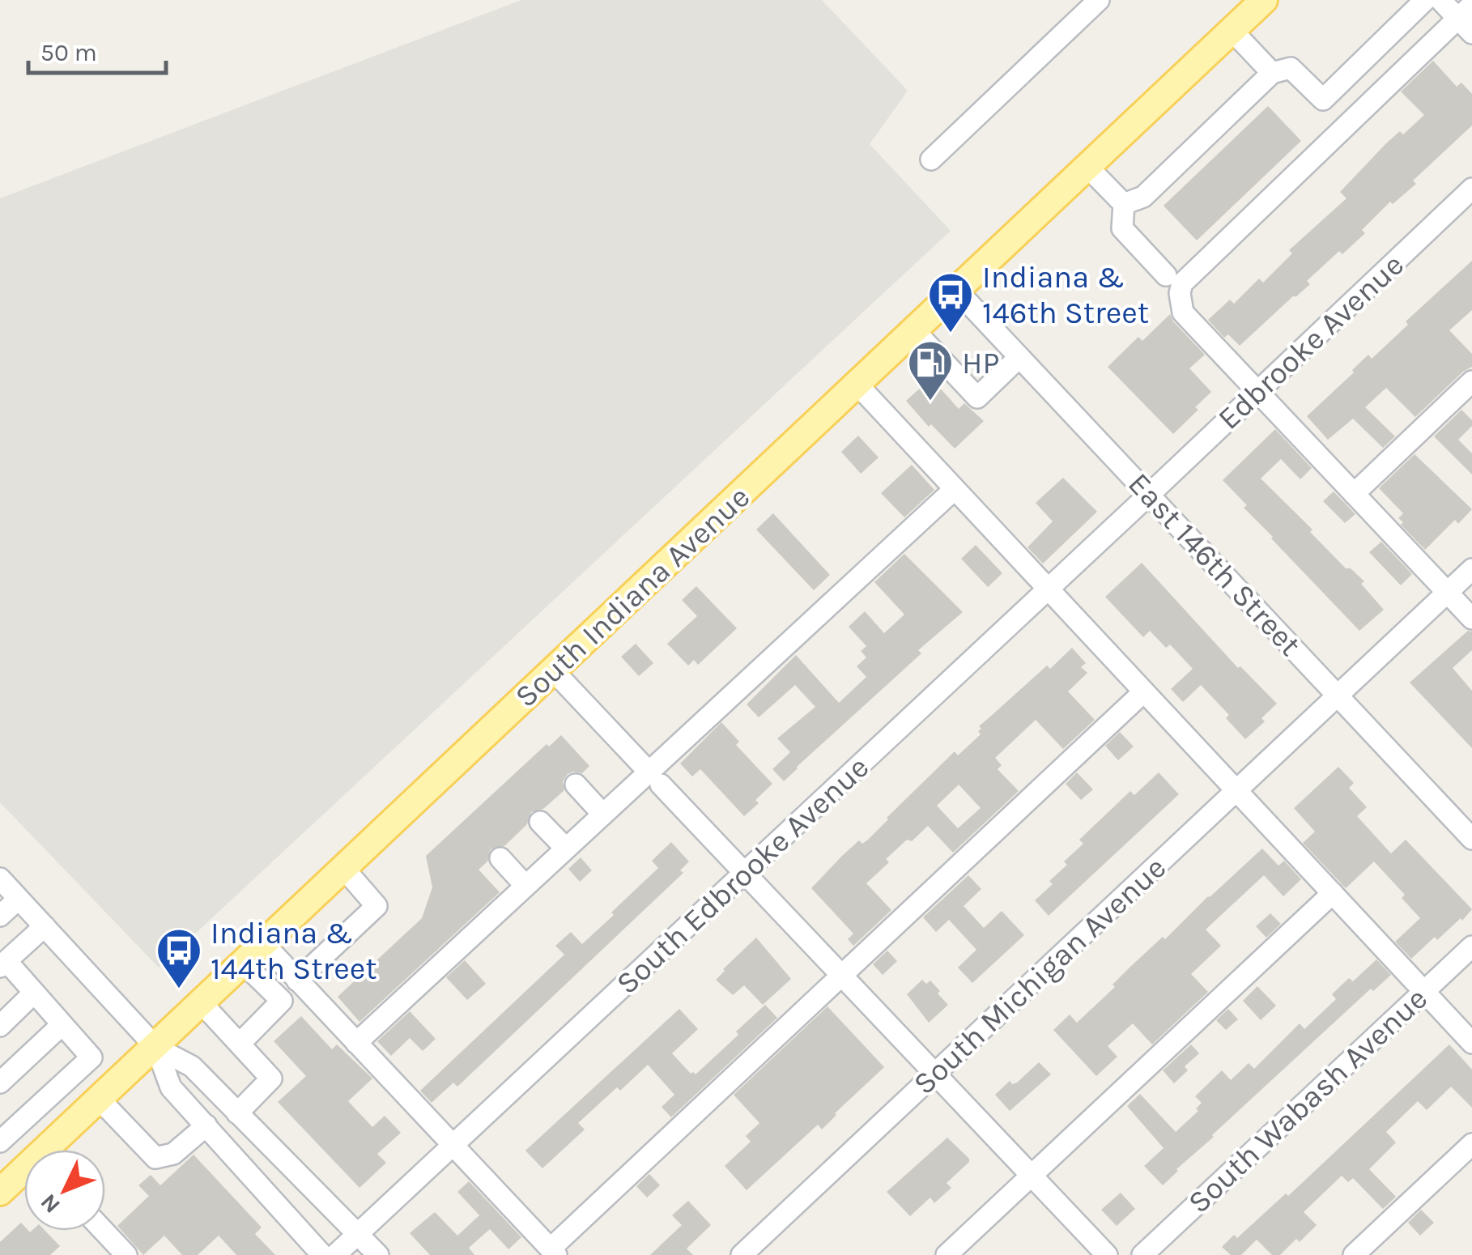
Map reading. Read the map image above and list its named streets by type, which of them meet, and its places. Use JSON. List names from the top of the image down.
{
  "streets": {
    "main road": ["South Indiana Avenue"],
    "street": [
      "Edbrooke Avenue",
      "East 146th Street",
      "South Edbrooke Avenue",
      "South Michigan Avenue",
      "South Wabash Avenue"
    ]
  },
  "crossings": [
    ["Edbrooke Avenue", "East 146th Street"],
    ["Edbrooke Avenue", "South Edbrooke Avenue"],
    ["East 146th Street", "South Indiana Avenue"],
    ["East 146th Street", "South Edbrooke Avenue"],
    ["East 146th Street", "South Michigan Avenue"]
  ],
  "places": {
    "bus stop": ["Indiana & 146th Street", "Indiana & 144th Street"],
    "fuel station": ["HP"]
  },
  "scale_bar": "50 m",
  "north": "bottom left"
}
